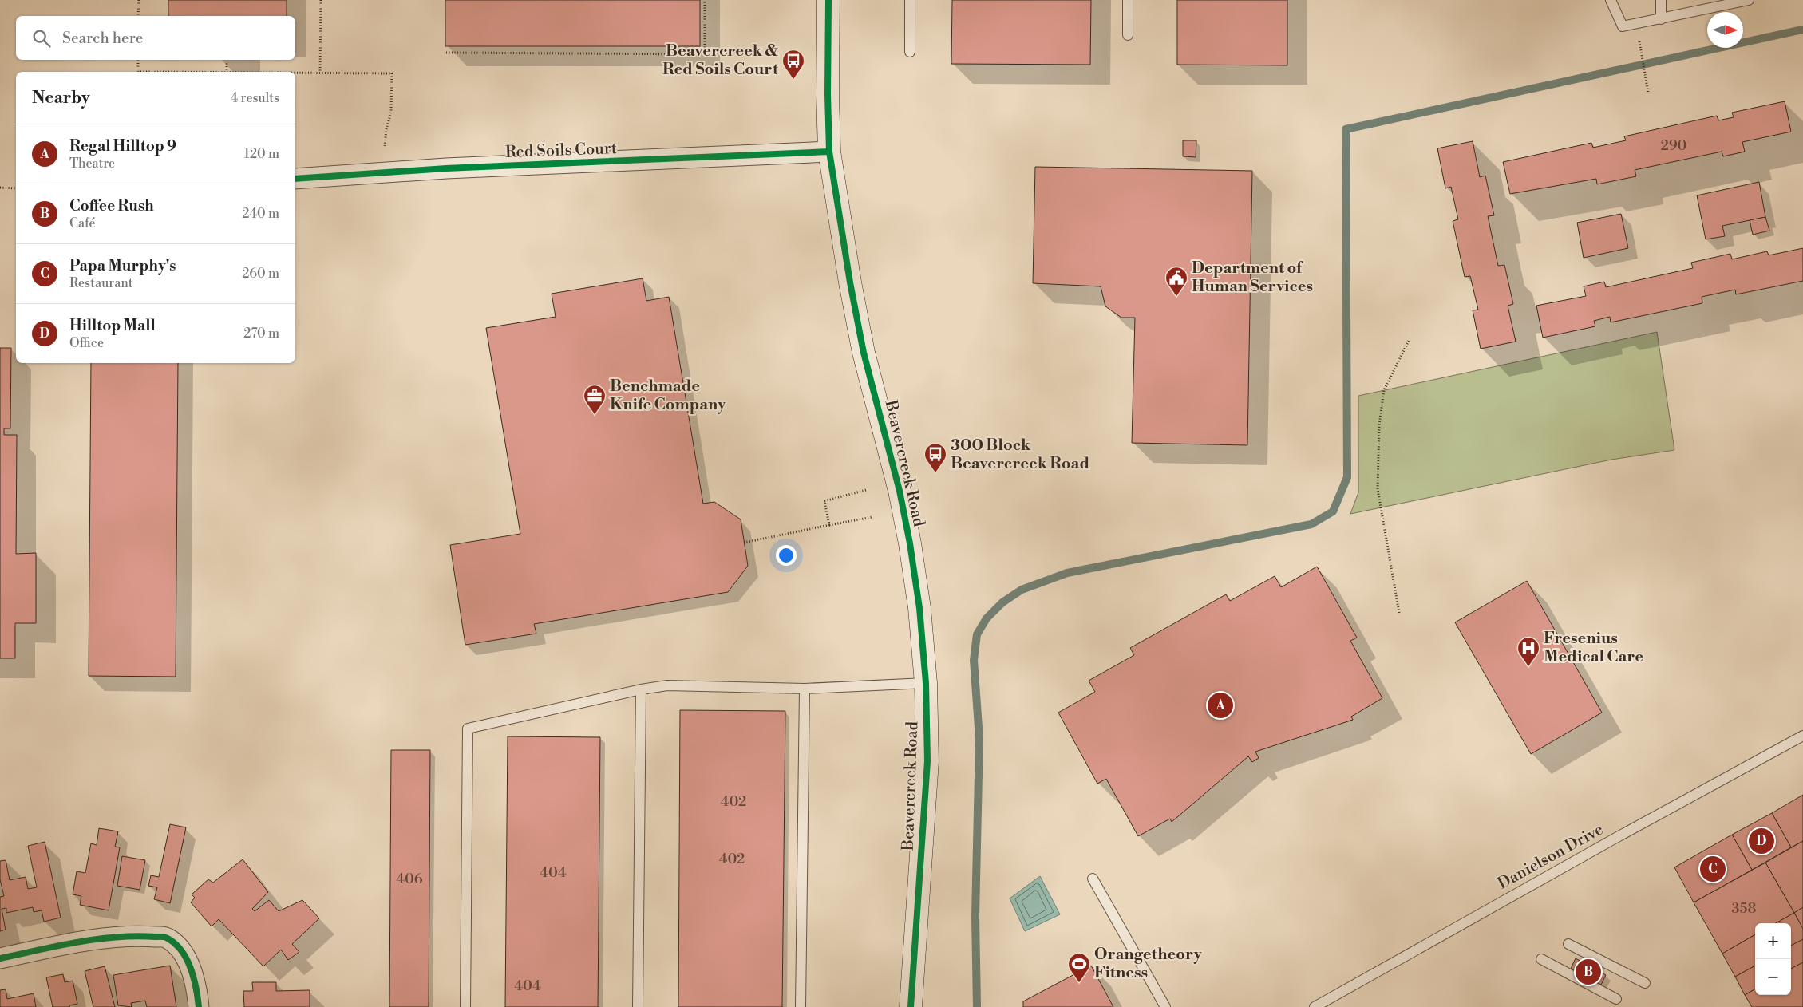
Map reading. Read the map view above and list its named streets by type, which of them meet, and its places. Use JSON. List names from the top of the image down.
{
  "streets": {
    "main road": ["Beavercreek Road"],
    "street": ["Red Soils Court"],
    "lane": ["Danielson Drive"]
  },
  "crossings": [
    ["Red Soils Court", "Beavercreek Road"]
  ],
  "places": {
    "bus stop": ["Beavercreek & Red Soils Court", "300 Block Beavercreek Road"],
    "public building": ["Department of Human Services"],
    "office": ["Benchmade Knife Company"],
    "hospital": ["Fresenius Medical Care"],
    "sports": ["Orangetheory Fitness"]
  },
  "house_numbers": [
    "290",
    "402",
    "402",
    "404",
    "406",
    "358",
    "404"
  ],
  "north": "right",
  "page": {
    "search": "Search here",
    "heading": ["Nearby", "4 results"],
    "list": [
      {
        "mark": "A",
        "name": "Regal Hilltop 9",
        "note": "Theatre",
        "value": "120 m"
      },
      {
        "mark": "B",
        "name": "Coffee Rush",
        "note": "Café",
        "value": "240 m"
      },
      {
        "mark": "C",
        "name": "Papa Murphy's",
        "note": "Restaurant",
        "value": "260 m"
      },
      {
        "mark": "D",
        "name": "Hilltop Mall",
        "note": "Office",
        "value": "270 m"
      }
    ],
    "pins": [
      "A",
      "D",
      "C",
      "B"
    ],
    "map_buttons": ["+", "−"]
  }
}
